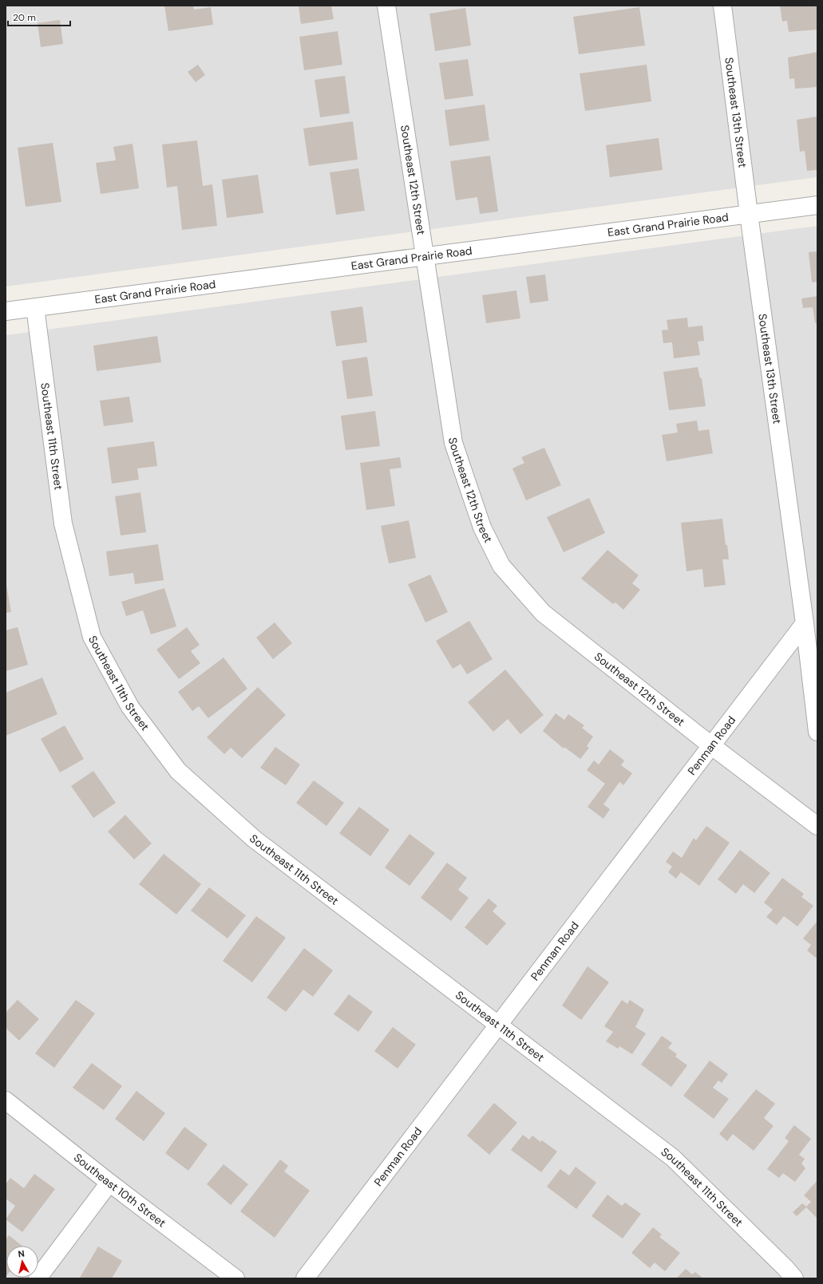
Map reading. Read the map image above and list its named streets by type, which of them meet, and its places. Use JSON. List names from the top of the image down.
{
  "streets": {
    "street": [
      "Southeast 13th Street",
      "Southeast 12th Street",
      "East Grand Prairie Road",
      "Southeast 11th Street",
      "Penman Road",
      "Southeast 10th Street"
    ]
  },
  "crossings": [
    ["Southeast 13th Street", "East Grand Prairie Road"],
    ["Southeast 13th Street", "Penman Road"],
    ["Southeast 12th Street", "East Grand Prairie Road"],
    ["Southeast 12th Street", "Penman Road"],
    ["East Grand Prairie Road", "Southeast 11th Street"],
    ["Southeast 11th Street", "Penman Road"]
  ],
  "scale_bar": "20 m",
  "north": "top"
}
